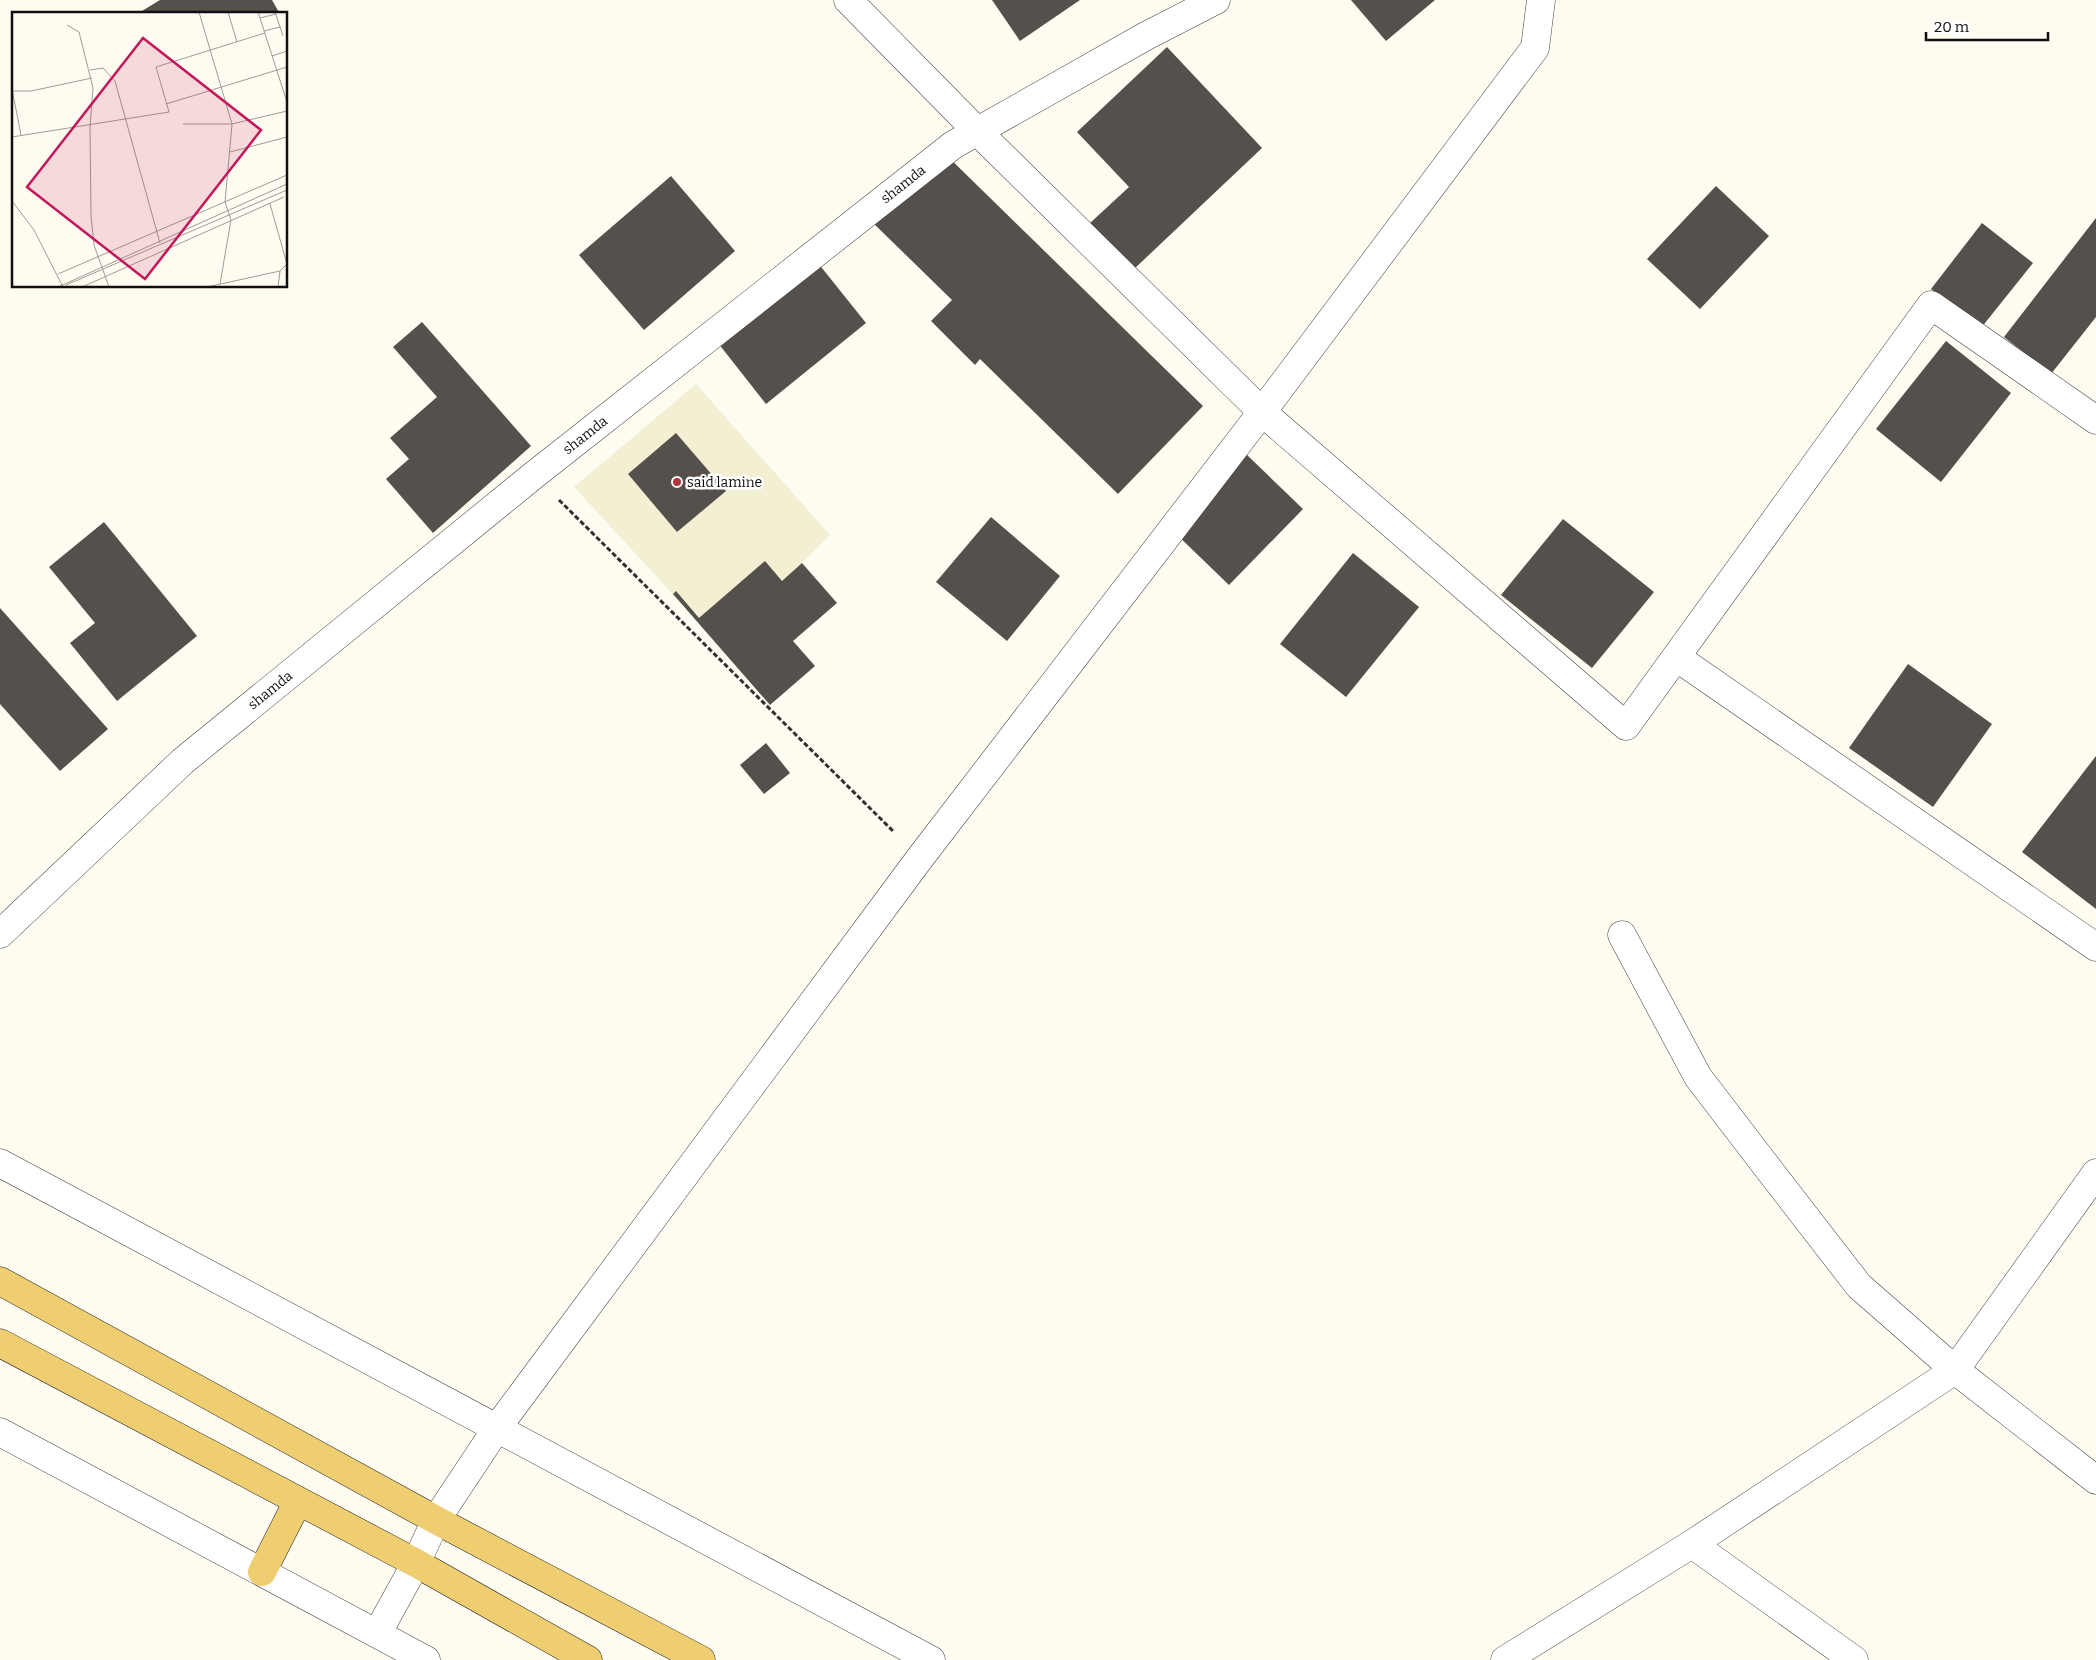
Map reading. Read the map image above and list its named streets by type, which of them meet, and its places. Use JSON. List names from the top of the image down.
{
  "streets": {
    "street": ["shamda"]
  },
  "places": ["said lamine"],
  "scale_bar": "20 m"
}
